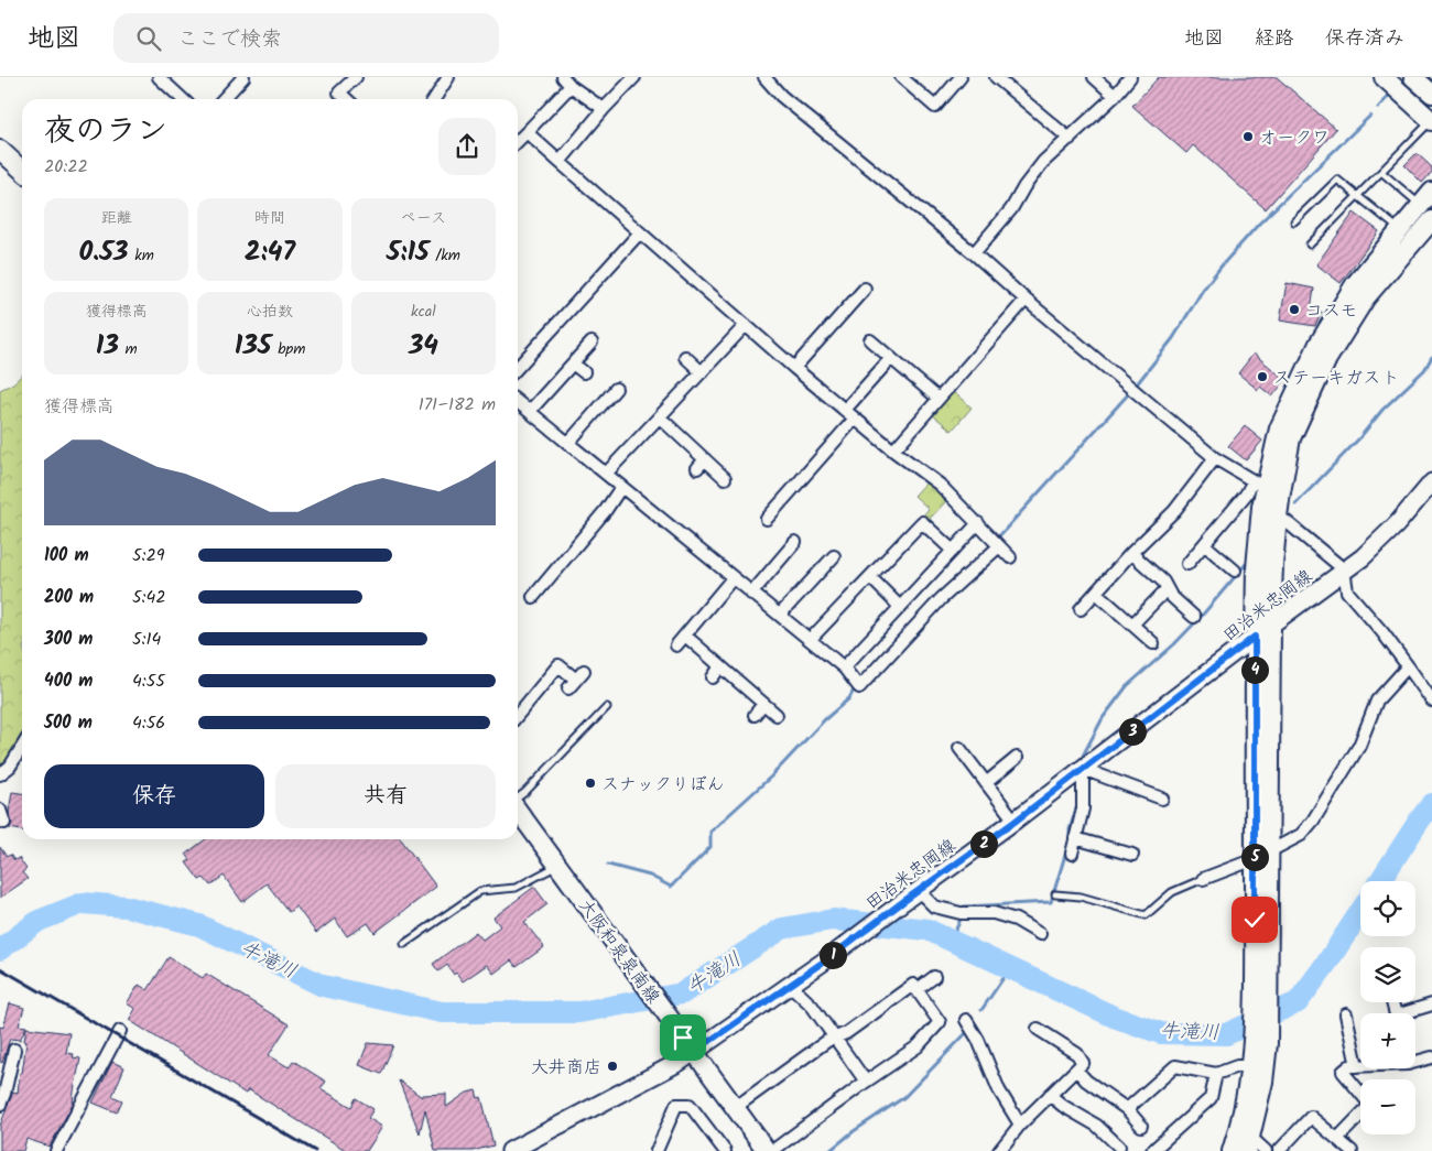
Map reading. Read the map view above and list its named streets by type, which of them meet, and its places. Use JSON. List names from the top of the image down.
{
  "streets": {
    "main road": ["田治米忠岡線", "大阪和泉泉南線"]
  },
  "crossings": [
    ["田治米忠岡線", "大阪和泉泉南線"]
  ],
  "water": ["牛滝川"],
  "places": [
    "オークワ",
    "コスモ",
    "ステーキガスト",
    "スナックりぼん",
    "大井商店"
  ],
  "page": {
    "header": "地図",
    "search": "ここで検索",
    "nav": ["地図", "経路", "保存済み"],
    "heading": ["夜のラン", "20:22"],
    "stats": [
      ["距離", "0.53 km"],
      ["時間", "2:47"],
      ["ペース", "5:15 /km"],
      ["獲得標高", "13 m"],
      ["心拍数", "135 bpm"],
      ["kcal", "34"]
    ],
    "chart": ["獲得標高", "171–182 m"],
    "list": [
      {
        "name": "100 m",
        "note": "5:29"
      },
      {
        "name": "200 m",
        "note": "5:42"
      },
      {
        "name": "300 m",
        "note": "5:14"
      },
      {
        "name": "400 m",
        "note": "4:55"
      },
      {
        "name": "500 m",
        "note": "4:56"
      }
    ],
    "pins": [
      "4",
      "3",
      "2",
      "5",
      "1"
    ],
    "buttons": ["保存", "共有"],
    "map_buttons": ["+", "−"]
  }
}
